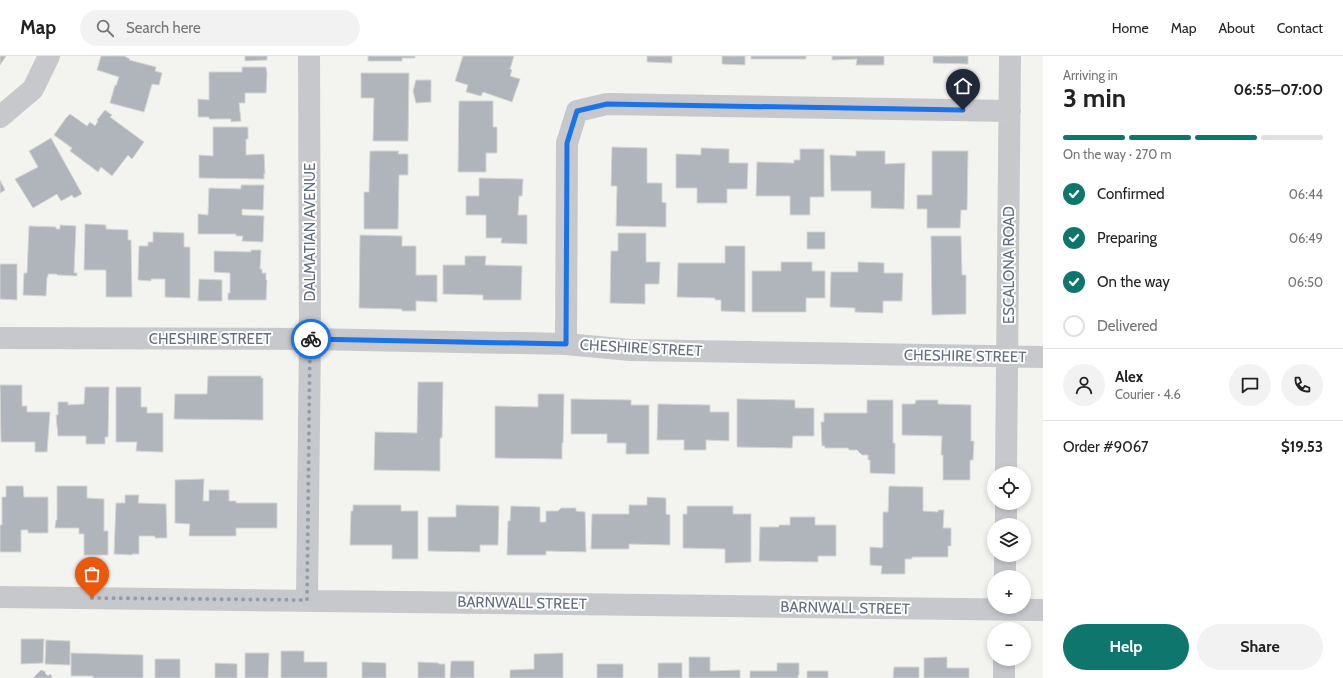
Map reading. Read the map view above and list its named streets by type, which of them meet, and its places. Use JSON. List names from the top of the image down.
{
  "streets": {
    "street": [
      "DALMATIAN AVENUE",
      "ESCALONA ROAD",
      "CHESHIRE STREET",
      "BARNWALL STREET"
    ]
  },
  "crossings": [
    ["DALMATIAN AVENUE", "CHESHIRE STREET"],
    ["DALMATIAN AVENUE", "BARNWALL STREET"],
    ["ESCALONA ROAD", "CHESHIRE STREET"]
  ],
  "page": {
    "header": "Map",
    "search": "Search here",
    "nav": [
      "Home",
      "Map",
      "About",
      "Contact"
    ],
    "heading": ["3 min", "Arriving in", "06:55–07:00"],
    "panel": [
      "Alex",
      "Courier · 4.6",
      "Order #9067",
      "$19.53"
    ],
    "bar": "On the way · 270 m",
    "list": [
      ["Confirmed", "06:44"],
      ["Preparing", "06:49"],
      ["On the way", "06:50"],
      "Delivered"
    ],
    "map_buttons": ["+", "−"],
    "buttons": ["Help", "Share"]
  }
}
